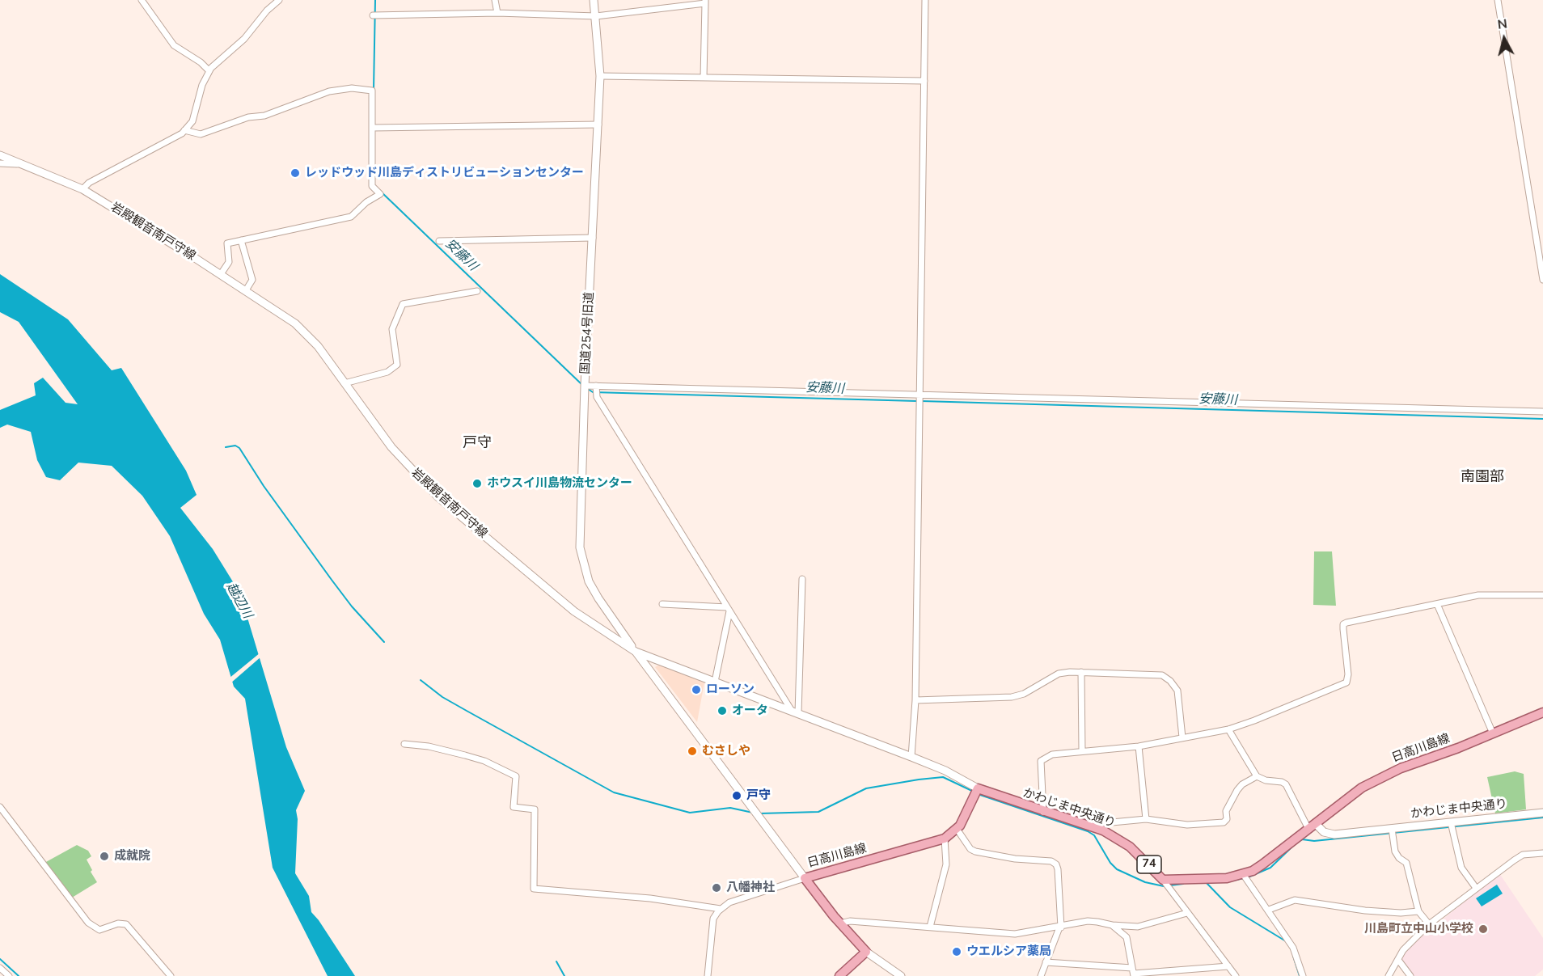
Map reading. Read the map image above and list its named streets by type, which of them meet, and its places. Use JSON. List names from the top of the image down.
{
  "streets": {
    "main road": ["日高川島線", "かわじま中央通り", "74"],
    "street": ["岩殿観音南戸守線", "国道254号旧道"]
  },
  "crossings": [
    ["岩殿観音南戸守線", "国道254号旧道"],
    ["岩殿観音南戸守線", "日高川島線"],
    ["岩殿観音南戸守線", "かわじま中央通り"],
    ["国道254号旧道", "かわじま中央通り"],
    ["日高川島線", "かわじま中央通り"],
    ["日高川島線", "74"],
    ["かわじま中央通り", "74"]
  ],
  "districts": ["戸守", "南園部"],
  "water": ["安藤川", "越辺川"],
  "places": [
    "レッドウッド川島ディストリビューションセンター",
    "ホウスイ川島物流センター",
    "ローソン",
    "オータ",
    "むさしや",
    "戸守",
    "成就院",
    "八幡神社",
    "川島町立中山小学校",
    "ウエルシア薬局"
  ],
  "north": "top"
}
